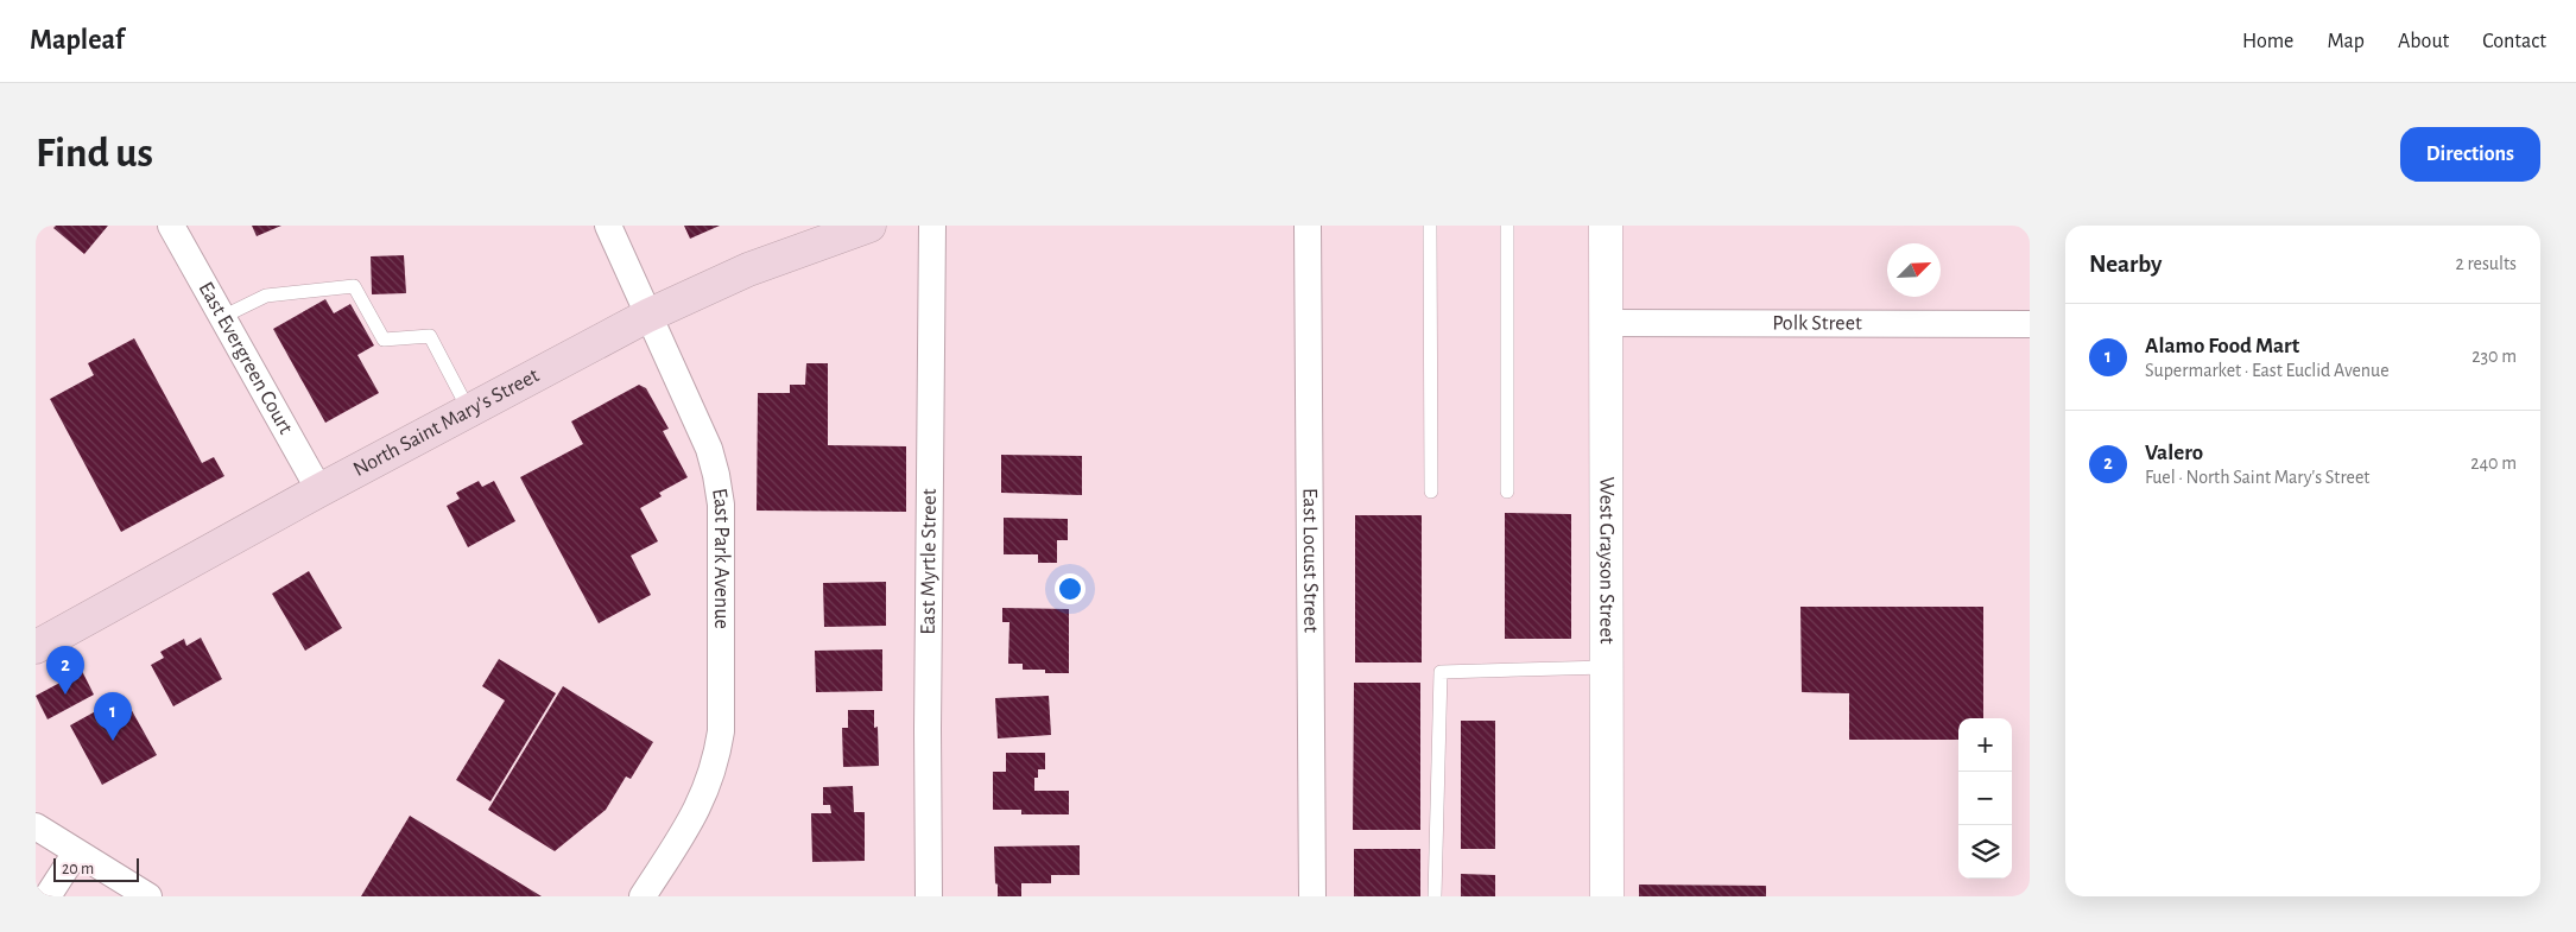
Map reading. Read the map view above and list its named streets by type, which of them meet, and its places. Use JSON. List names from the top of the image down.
{
  "streets": {
    "main road": ["North Saint Mary's Street"],
    "street": [
      "Polk Street",
      "East Evergreen Court",
      "East Park Avenue",
      "East Myrtle Street",
      "East Locust Street",
      "West Grayson Street"
    ]
  },
  "crossings": [
    ["Polk Street", "West Grayson Street"],
    ["East Evergreen Court", "North Saint Mary's Street"],
    ["North Saint Mary's Street", "East Park Avenue"]
  ],
  "scale_bar": "20 m",
  "north": "top right",
  "page": {
    "header": "Mapleaf",
    "nav": [
      "Home",
      "Map",
      "About",
      "Contact"
    ],
    "buttons": "Directions",
    "title": "Find us",
    "heading": ["Nearby", "2 results"],
    "list": [
      {
        "mark": "1",
        "name": "Alamo Food Mart",
        "note": "Supermarket · East Euclid Avenue",
        "value": "230 m"
      },
      {
        "mark": "2",
        "name": "Valero",
        "note": "Fuel · North Saint Mary's Street",
        "value": "240 m"
      }
    ],
    "pins": ["2", "1"],
    "map_buttons": ["+", "−"],
    "scale": "20 m"
  }
}
